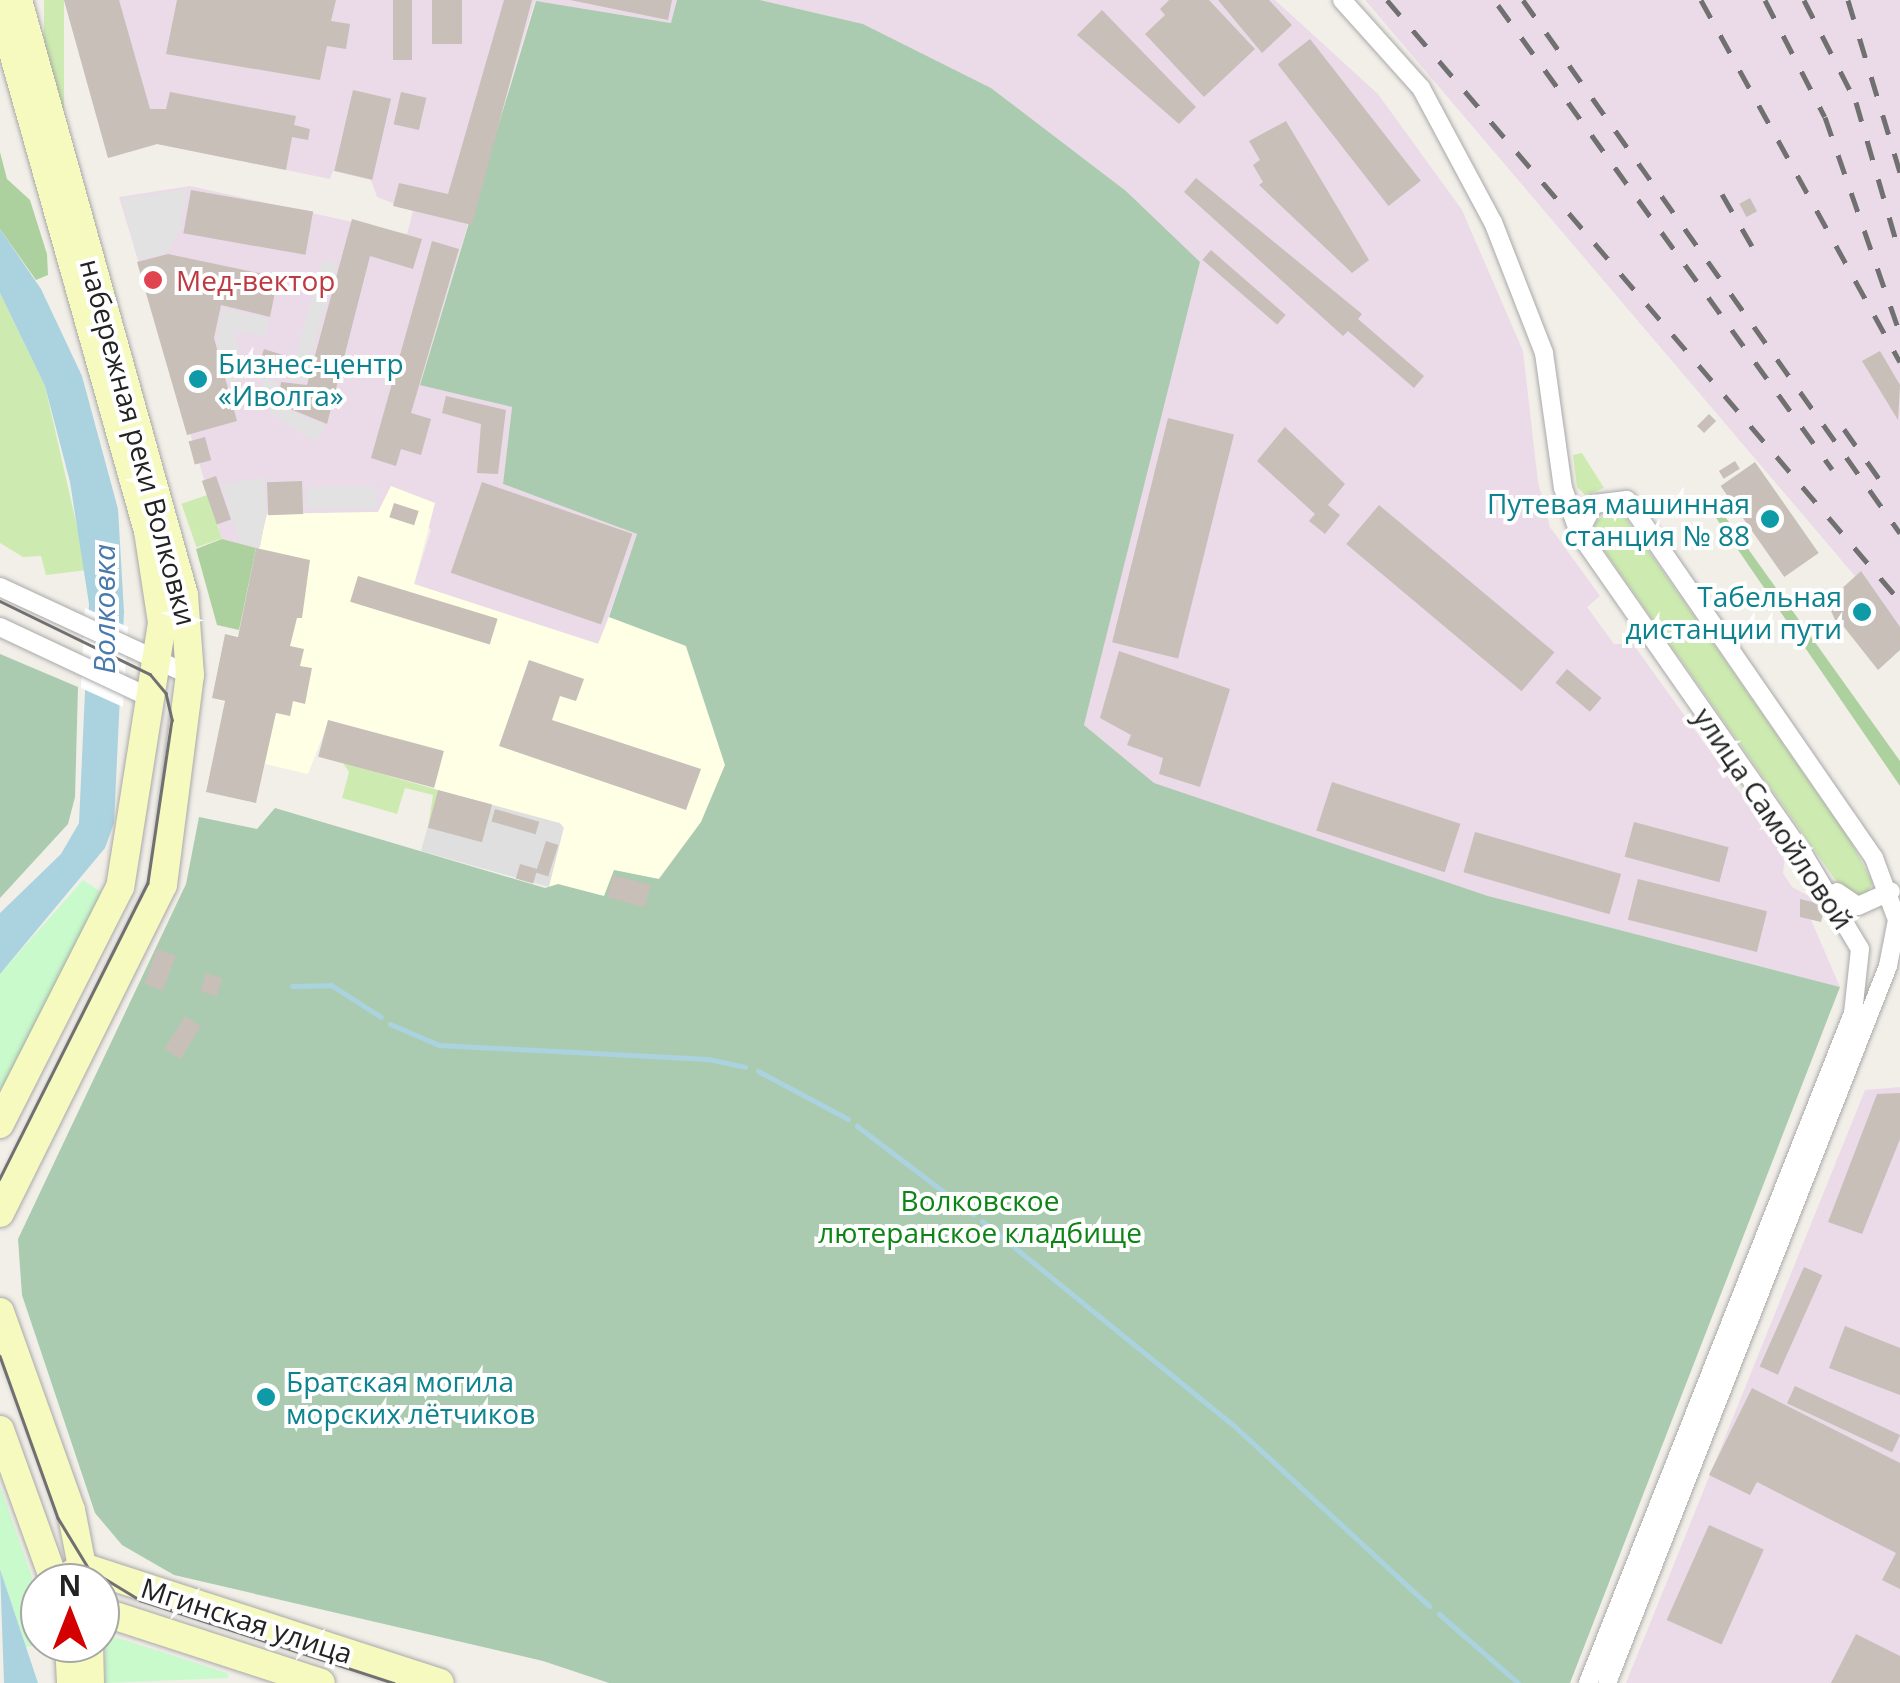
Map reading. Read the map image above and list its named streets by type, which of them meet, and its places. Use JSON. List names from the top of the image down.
{
  "streets": {
    "street": ["набережная реки Волковки", "улица Самойловой", "Мгинская улица"]
  },
  "water": ["Волковка"],
  "parks": ["Волковское лютеранское кладбище"],
  "places": [
    "Мед-вектор",
    "Бизнес-центр «Иволга»",
    "Путевая машинная станция № 88",
    "Табельная дистанции пути",
    "Братская могила морских лётчиков"
  ],
  "north": "top"
}
